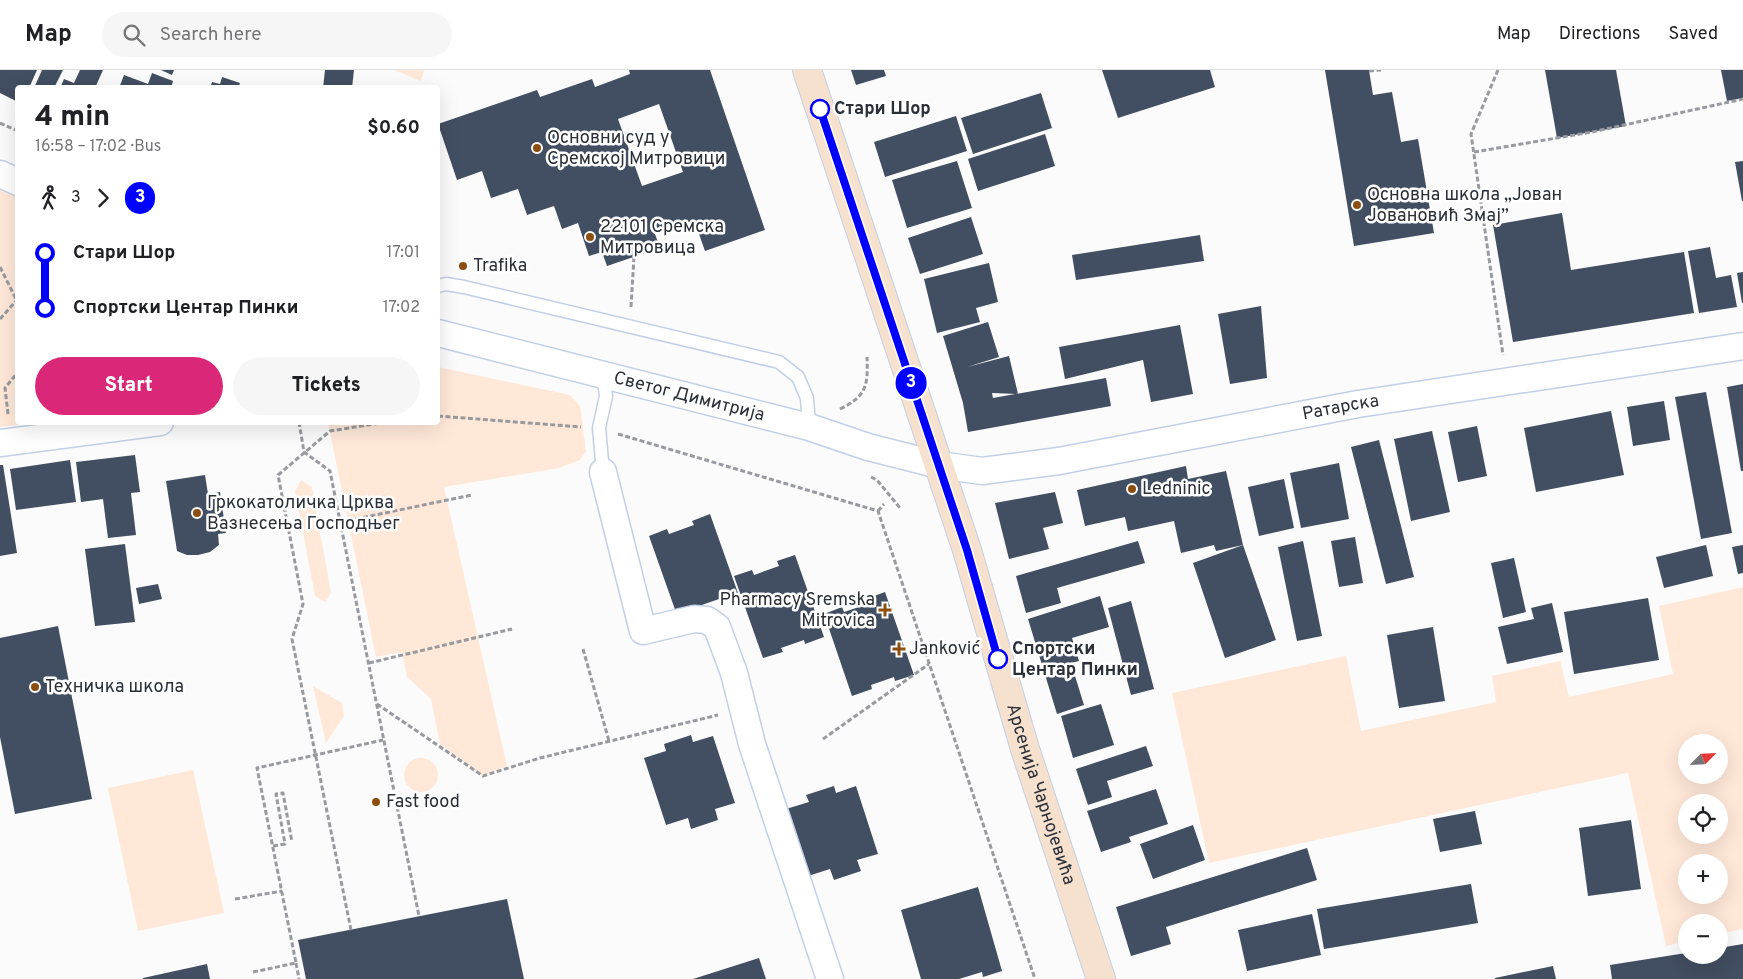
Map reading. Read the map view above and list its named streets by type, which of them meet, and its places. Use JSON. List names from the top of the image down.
{
  "streets": {
    "main road": ["Арсенија Чарнојевића"],
    "street": ["Светог Димитрија", "Ратарска"]
  },
  "crossings": [
    ["Светог Димитрија", "Ратарска"],
    ["Светог Димитрија", "Арсенија Чарнојевића"],
    ["Ратарска", "Арсенија Чарнојевића"]
  ],
  "places": {
    "other": [
      "Стари Шор",
      "Основни суд у Сремској Митровици",
      "Основна школа „Јован Јовановић Змај”",
      "22101 Сремска Митровица",
      "Trafika",
      "Ledninic",
      "Гркокатоличка Црква Вазнесења Господњег",
      "Спортски Центар Пинки",
      "Техничка школа",
      "Fast food"
    ],
    "health": ["Pharmacy Sremska Mitrovica", "Janković"]
  },
  "lines": ["bus line 3"],
  "north": "top right",
  "page": {
    "header": "Map",
    "search": "Search here",
    "nav": ["Map", "Directions", "Saved"],
    "on_map": "3",
    "heading": ["4 min", "16:58 – 17:02 · Bus", "$0.60"],
    "legs": ["3", "3"],
    "list": [
      {
        "name": "Стари Шор",
        "value": "17:01"
      },
      {
        "name": "Спортски Центар Пинки",
        "value": "17:02"
      }
    ],
    "buttons": ["Start", "Tickets"],
    "map_buttons": ["+", "−"]
  }
}
